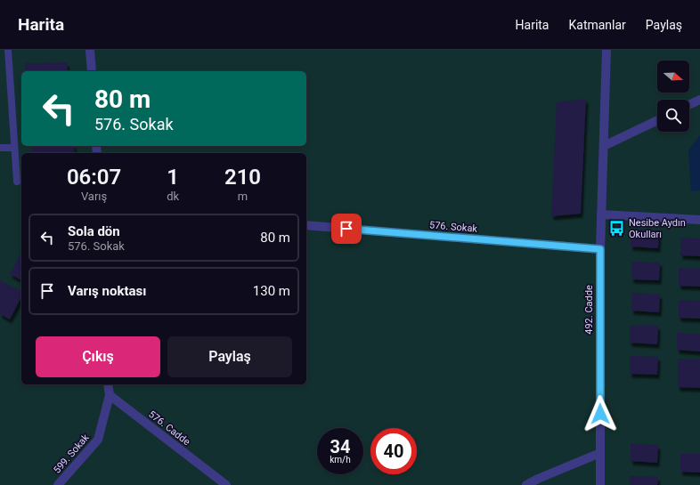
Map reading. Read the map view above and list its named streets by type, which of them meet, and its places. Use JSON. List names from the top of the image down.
{
  "streets": {
    "street": [
      "576. Sokak",
      "492. Cadde",
      "576. Cadde",
      "599. Sokak"
    ]
  },
  "crossings": [
    ["576. Sokak", "492. Cadde"],
    ["576. Cadde", "599. Sokak"]
  ],
  "places": {
    "bus stop": ["Nesibe Aydın Okulları"]
  },
  "north": "right",
  "page": {
    "header": "Harita",
    "nav": ["Harita", "Katmanlar", "Paylaş"],
    "turn": ["80 m", "576. Sokak"],
    "eta": [
      "06:07",
      "Varış",
      "1",
      "dk",
      "210",
      "m"
    ],
    "list": [
      {
        "name": "Sola dön",
        "note": "576. Sokak",
        "value": "80 m"
      },
      {
        "name": "Varış noktası",
        "value": "130 m"
      }
    ],
    "buttons": ["Çıkış", "Paylaş"],
    "speed": "34 km/h",
    "limit": "40"
  }
}
